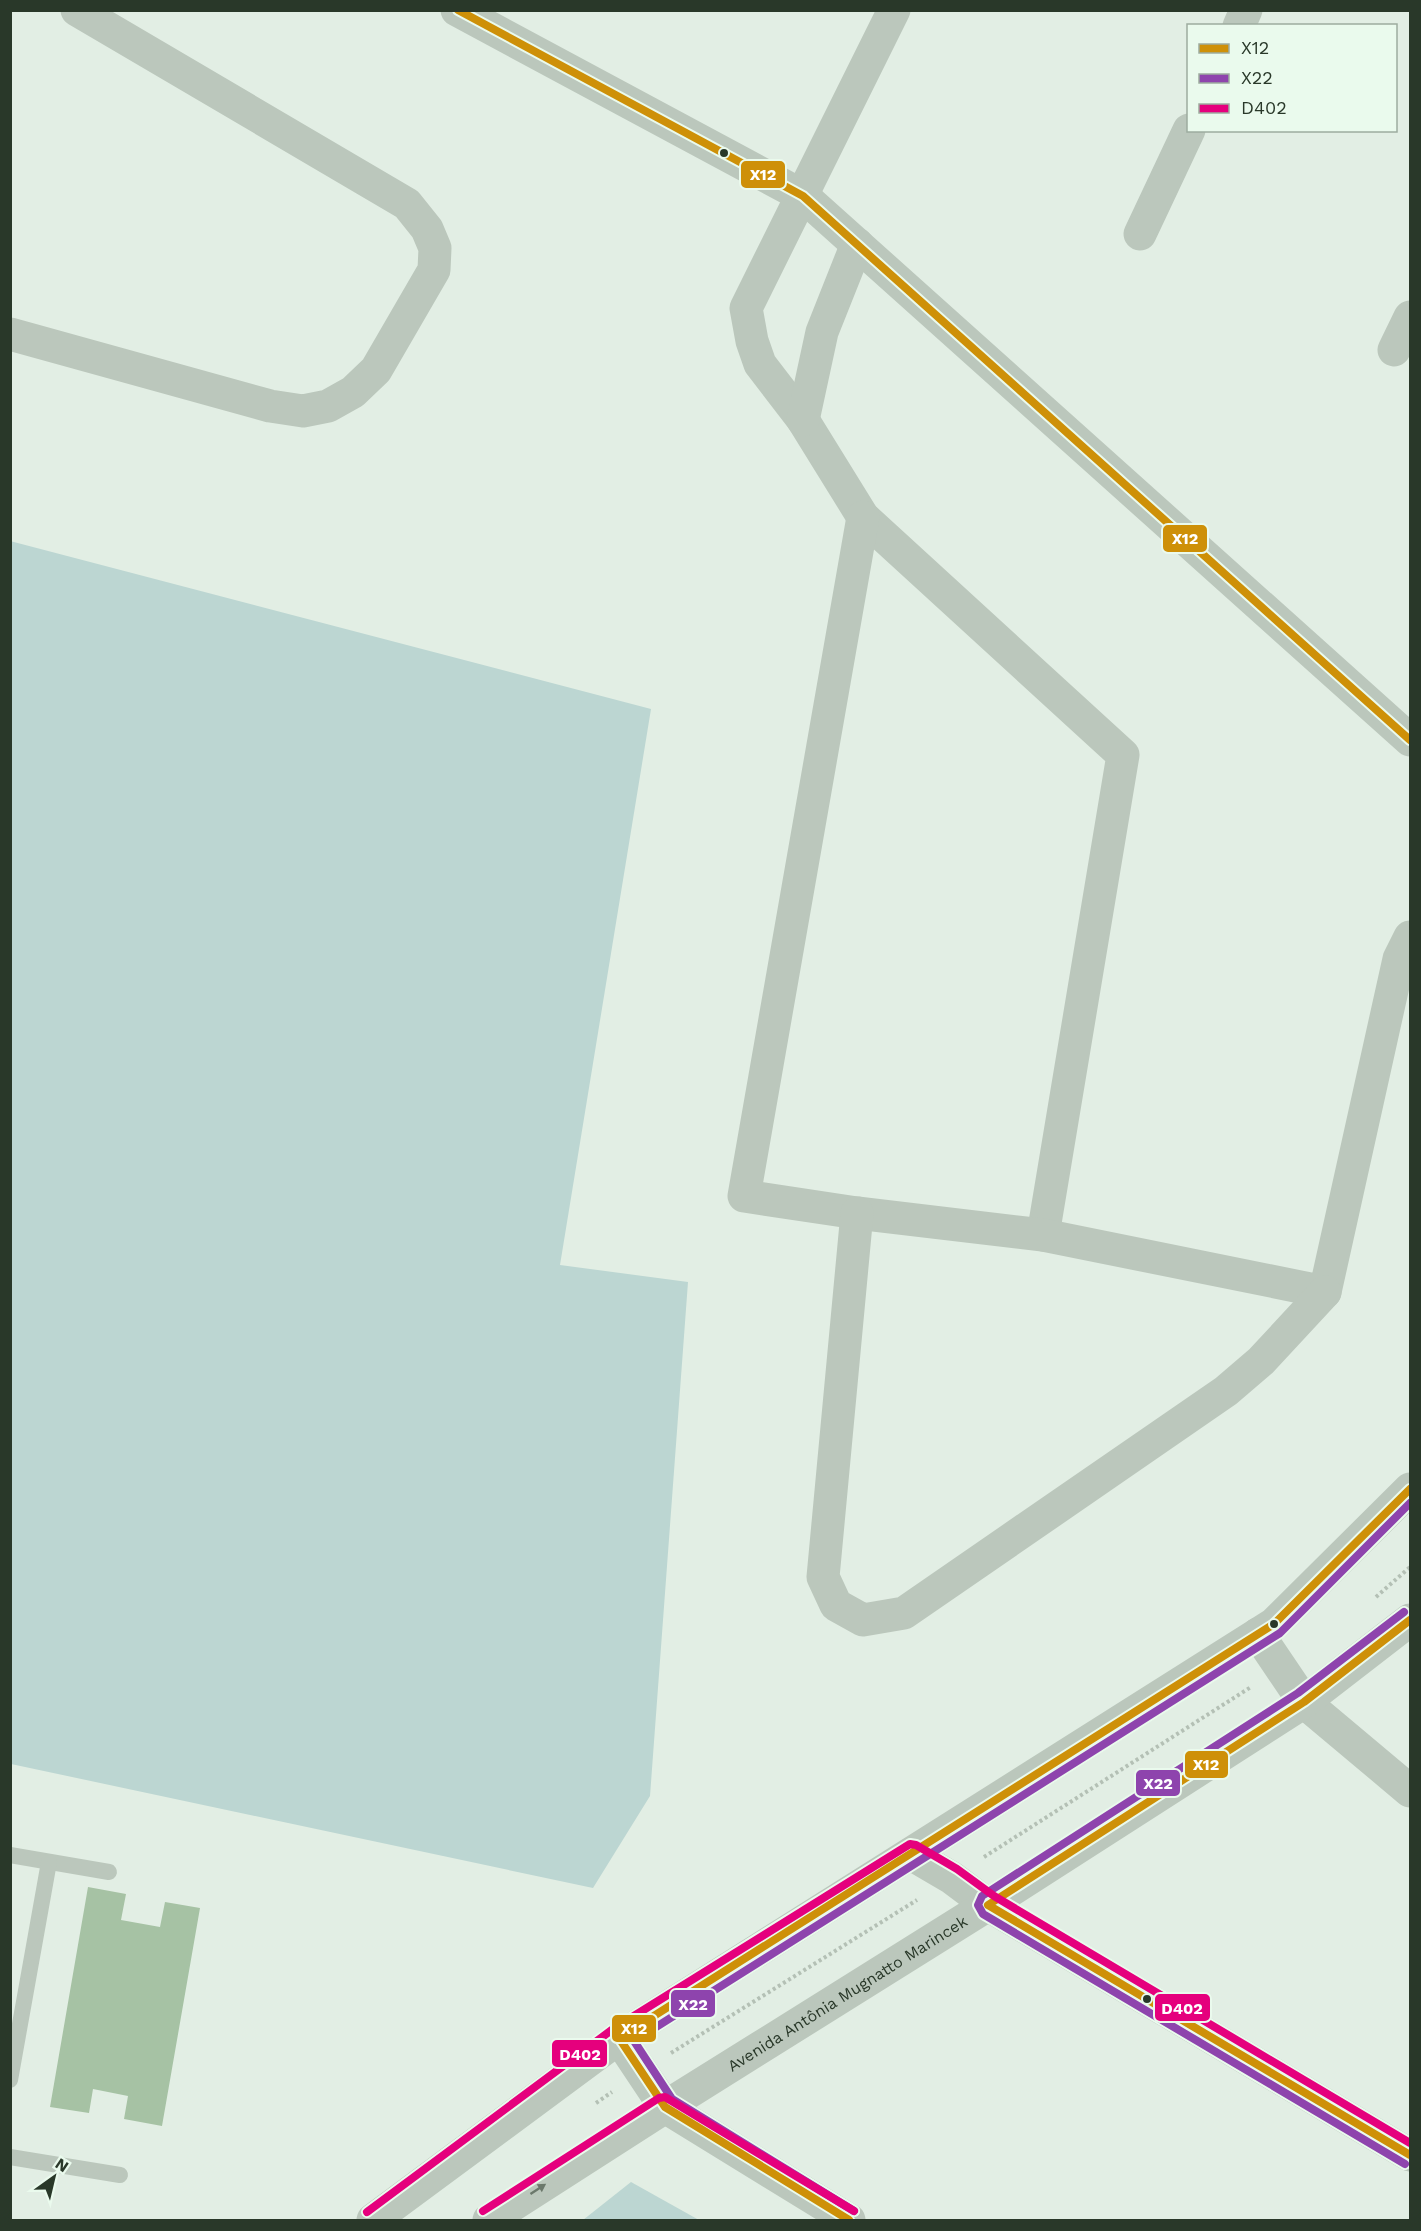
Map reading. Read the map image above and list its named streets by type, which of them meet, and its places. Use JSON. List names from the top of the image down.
{
  "streets": {
    "street": ["Avenida Antônia Mugnatto Marincek"]
  },
  "lines": ["transit line X12", "transit line X22", "transit line D402"],
  "legend": ["X12", "X22", "D402"],
  "north": "top right"
}
